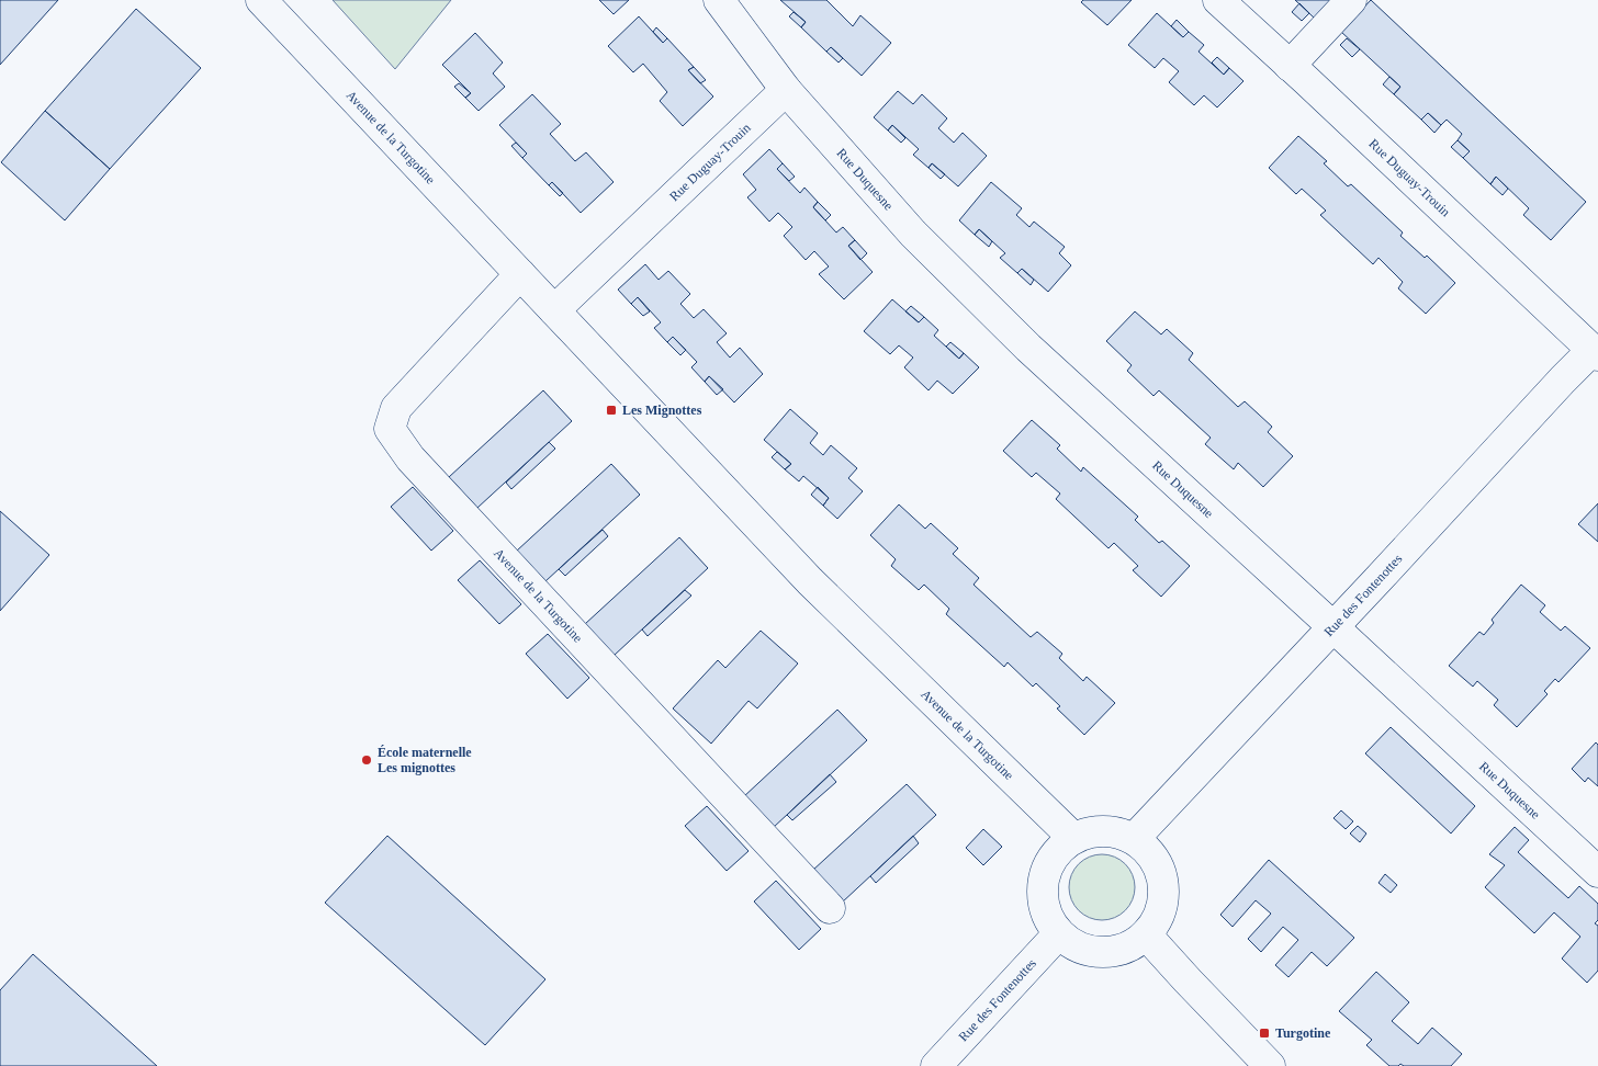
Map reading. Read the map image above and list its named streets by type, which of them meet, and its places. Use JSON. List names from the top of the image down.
{
  "streets": {
    "street": [
      "Avenue de la Turgotine",
      "Rue Duguay-Trouin",
      "Rue Duquesne",
      "Rue des Fontenottes"
    ]
  },
  "crossings": [
    ["Avenue de la Turgotine", "Rue Duguay-Trouin"],
    ["Avenue de la Turgotine", "Rue des Fontenottes"],
    ["Rue Duguay-Trouin", "Rue Duquesne"],
    ["Rue Duguay-Trouin", "Rue des Fontenottes"],
    ["Rue Duquesne", "Rue des Fontenottes"]
  ],
  "places": {
    "transit": ["Les Mignottes", "Turgotine"],
    "other": ["École maternelle Les mignottes"]
  }
}
